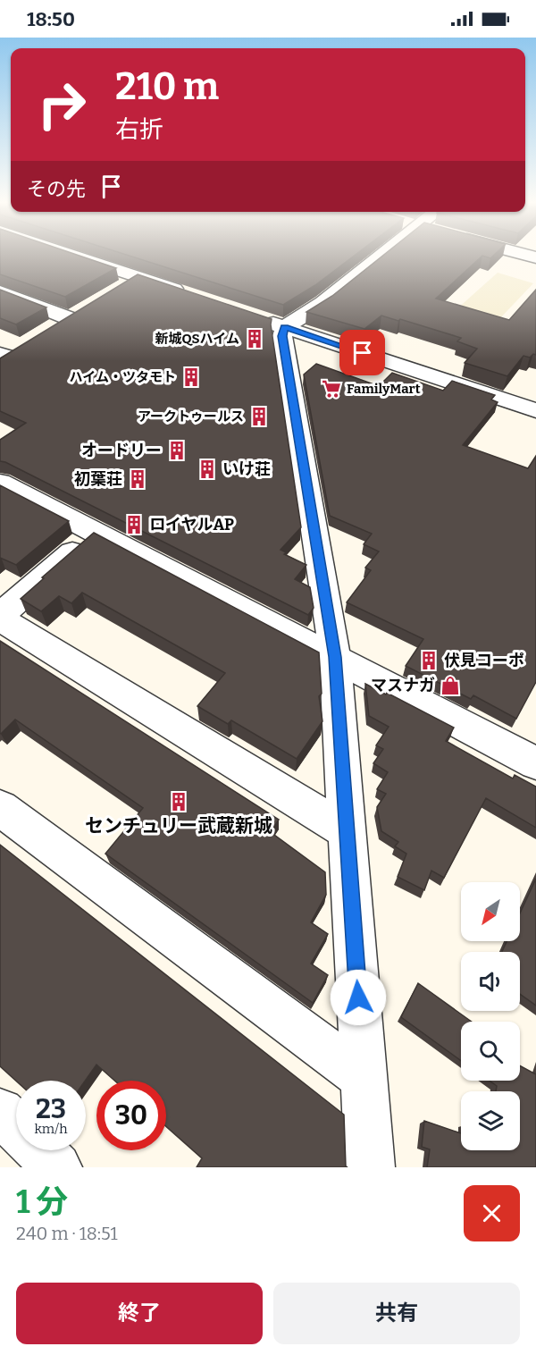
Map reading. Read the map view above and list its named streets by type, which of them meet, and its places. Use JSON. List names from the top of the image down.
{
  "places": {
    "building": [
      "新城QSハイム",
      "ハイム・ツタモト",
      "アークトゥールス",
      "オードリー",
      "いけ荘",
      "初葉荘",
      "ロイヤルAP",
      "伏見コーポ",
      "センチュリー武蔵新城"
    ],
    "supermarket": ["FamilyMart"],
    "shop": ["マスナガ"]
  },
  "north": "bottom left",
  "page": {
    "status": "18:50",
    "turn": ["210 m", "右折"],
    "then": "その先",
    "speed": "23 km/h",
    "limit": "30",
    "heading": ["1 分", "240 m · 18:51"],
    "buttons": ["終了", "共有"]
  }
}
